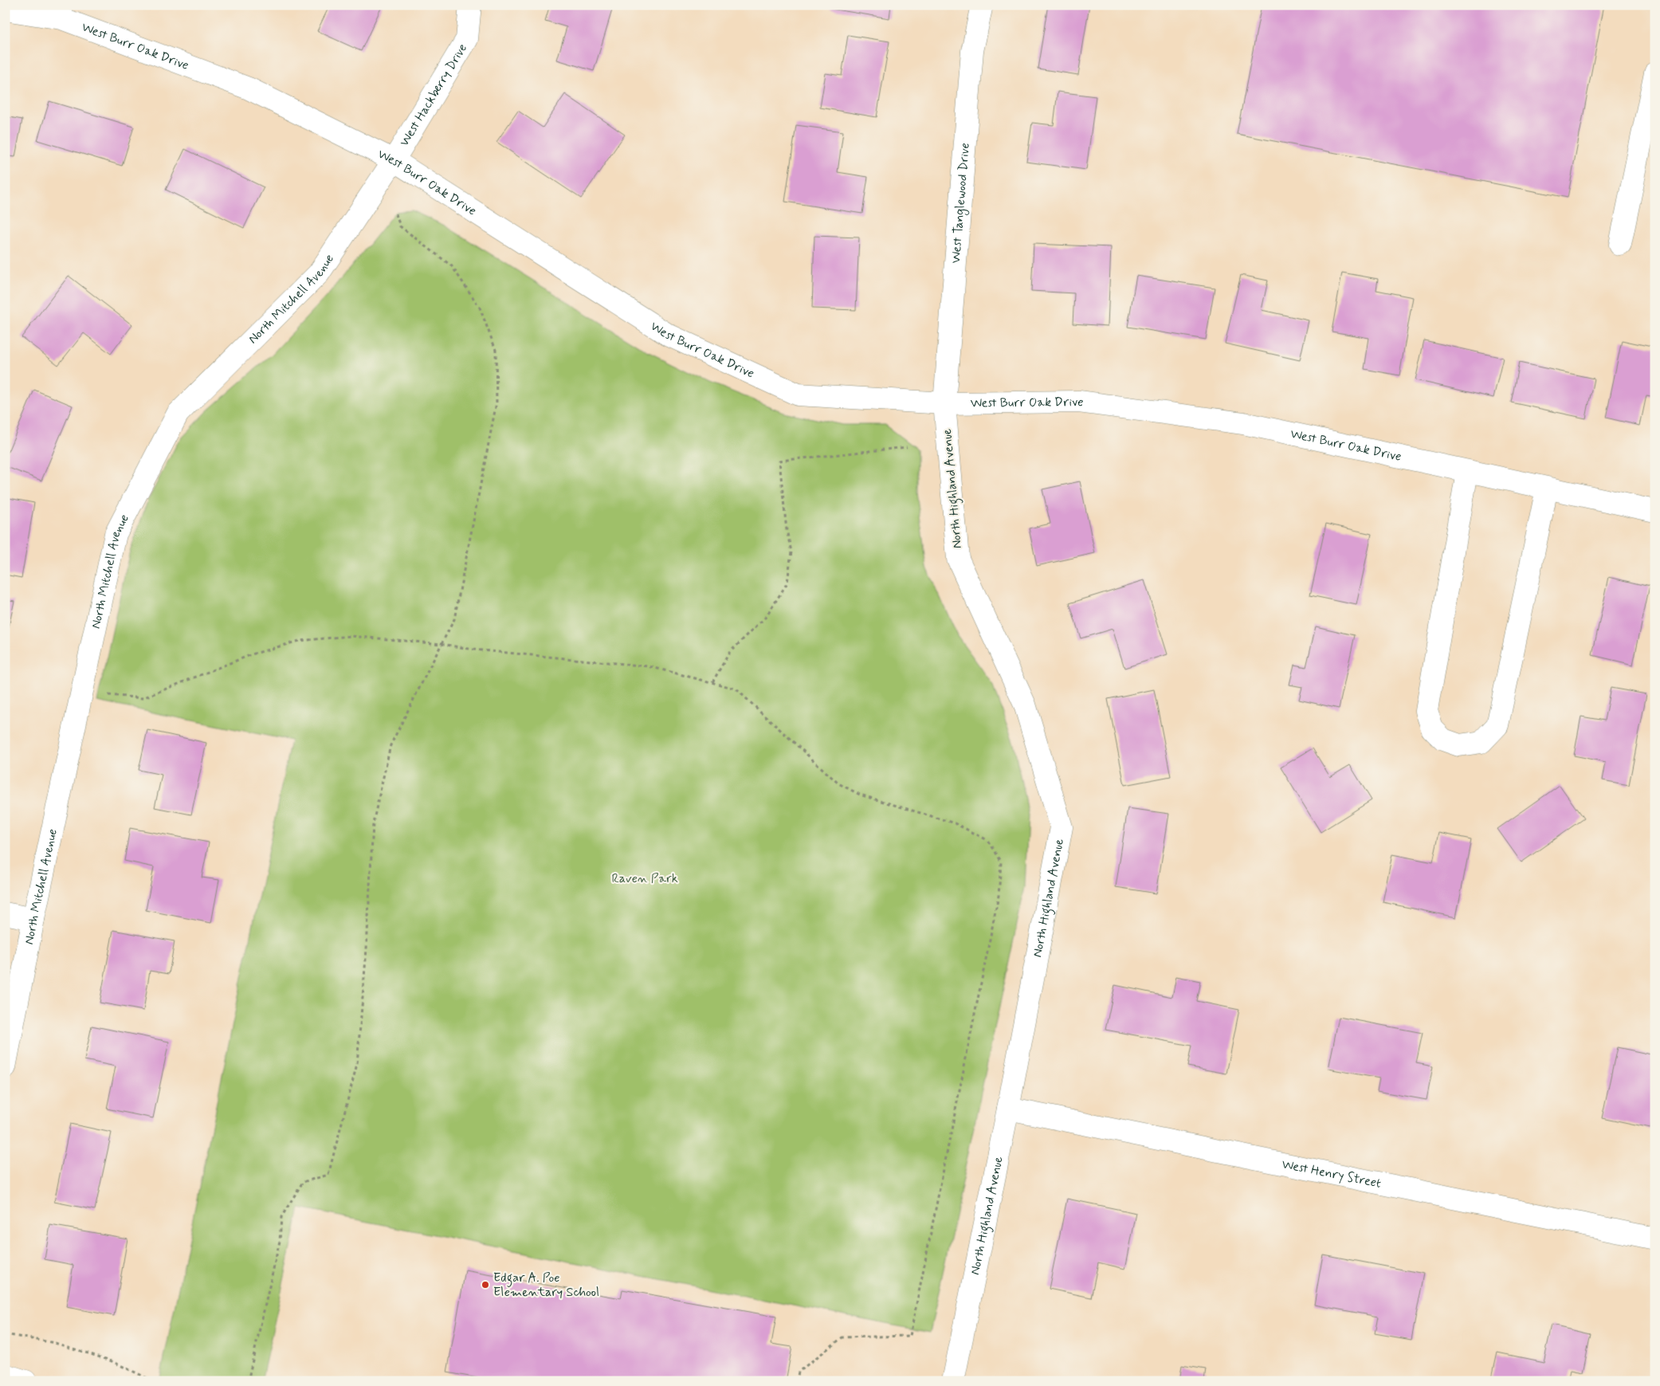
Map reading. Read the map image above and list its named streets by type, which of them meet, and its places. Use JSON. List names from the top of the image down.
{
  "streets": {
    "street": [
      "West Burr Oak Drive",
      "West Hackberry Drive",
      "West Tanglewood Drive",
      "North Mitchell Avenue",
      "North Highland Avenue",
      "West Henry Street"
    ]
  },
  "crossings": [
    ["West Burr Oak Drive", "West Hackberry Drive"],
    ["West Burr Oak Drive", "West Tanglewood Drive"],
    ["West Burr Oak Drive", "North Mitchell Avenue"],
    ["West Burr Oak Drive", "North Highland Avenue"],
    ["West Hackberry Drive", "North Mitchell Avenue"],
    ["West Tanglewood Drive", "North Highland Avenue"],
    ["North Highland Avenue", "West Henry Street"]
  ],
  "parks": ["Raven Park"],
  "places": ["Edgar A. Poe Elementary School"]
}
